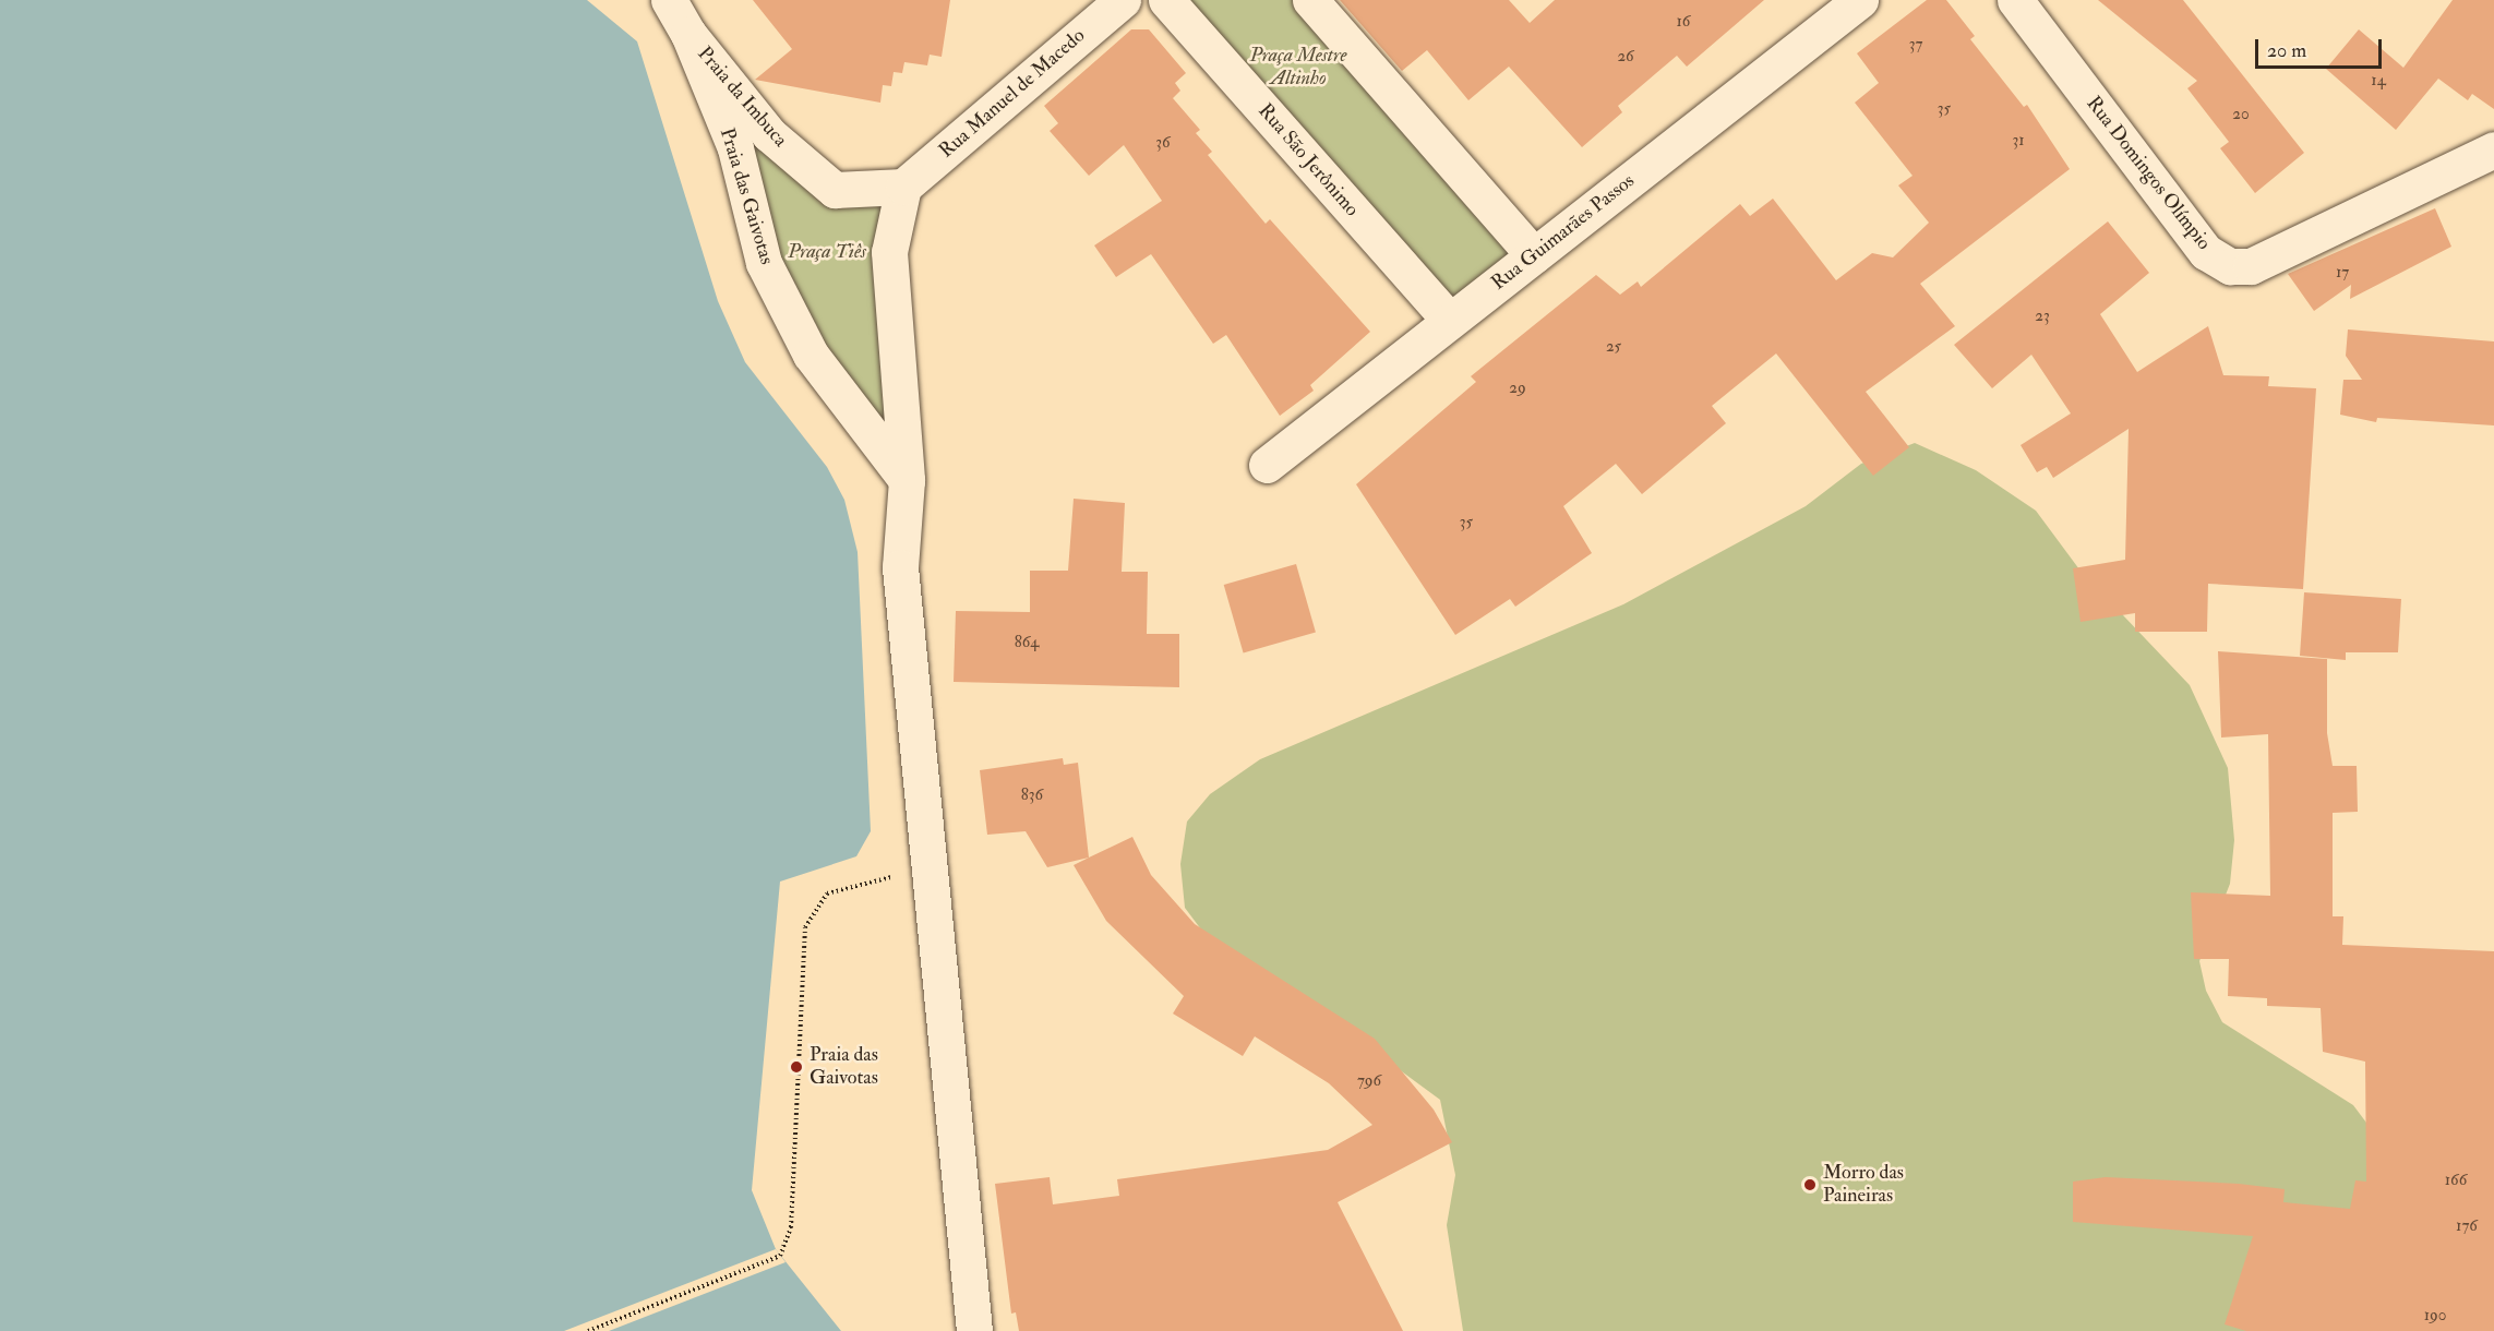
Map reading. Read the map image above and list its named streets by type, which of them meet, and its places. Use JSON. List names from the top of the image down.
{
  "streets": {
    "street": [
      "Rua Manuel de Macedo",
      "Praia da Imbuca",
      "Rua São Jerônimo",
      "Rua Domingos Olímpio",
      "Praia das Gaivotas",
      "Rua Guimarães Passos"
    ]
  },
  "crossings": [
    ["Rua Manuel de Macedo", "Praia da Imbuca"],
    ["Praia da Imbuca", "Praia das Gaivotas"],
    ["Rua São Jerônimo", "Rua Guimarães Passos"]
  ],
  "parks": ["Praça Mestre Altinho", "Praça Tiês"],
  "places": ["Praia das Gaivotas", "Morro das Paineiras"],
  "house_numbers": [
    "16",
    "37",
    "26",
    "14",
    "35",
    "20",
    "31",
    "36",
    "17",
    "23",
    "25",
    "29",
    "35",
    "864",
    "836",
    "796",
    "166",
    "176",
    "190"
  ],
  "scale_bar": "20 m"
}
